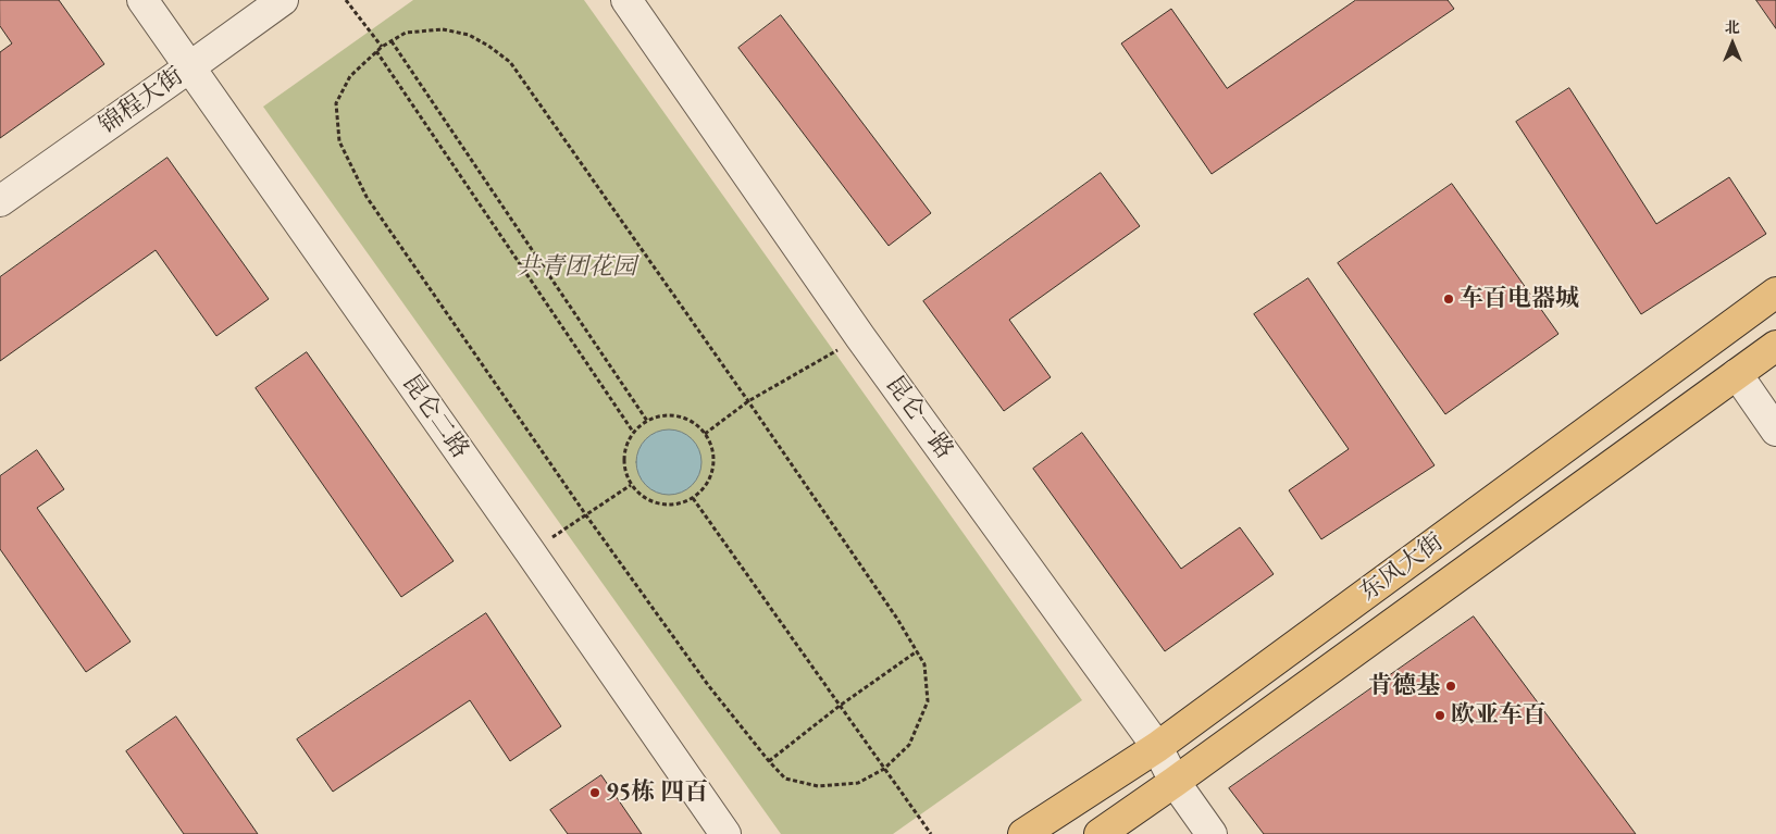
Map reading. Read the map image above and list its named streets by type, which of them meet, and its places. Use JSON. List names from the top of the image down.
{
  "streets": {
    "main road": ["东风大街"],
    "street": ["锦程大街", "昆仑二路", "昆仑一路"]
  },
  "crossings": [
    ["锦程大街", "昆仑二路"],
    ["昆仑一路", "东风大街"]
  ],
  "parks": ["共青团花园"],
  "places": [
    "车百电器城",
    "肯德基",
    "欧亚车百",
    "95栋 四百"
  ],
  "north": "top"
}
